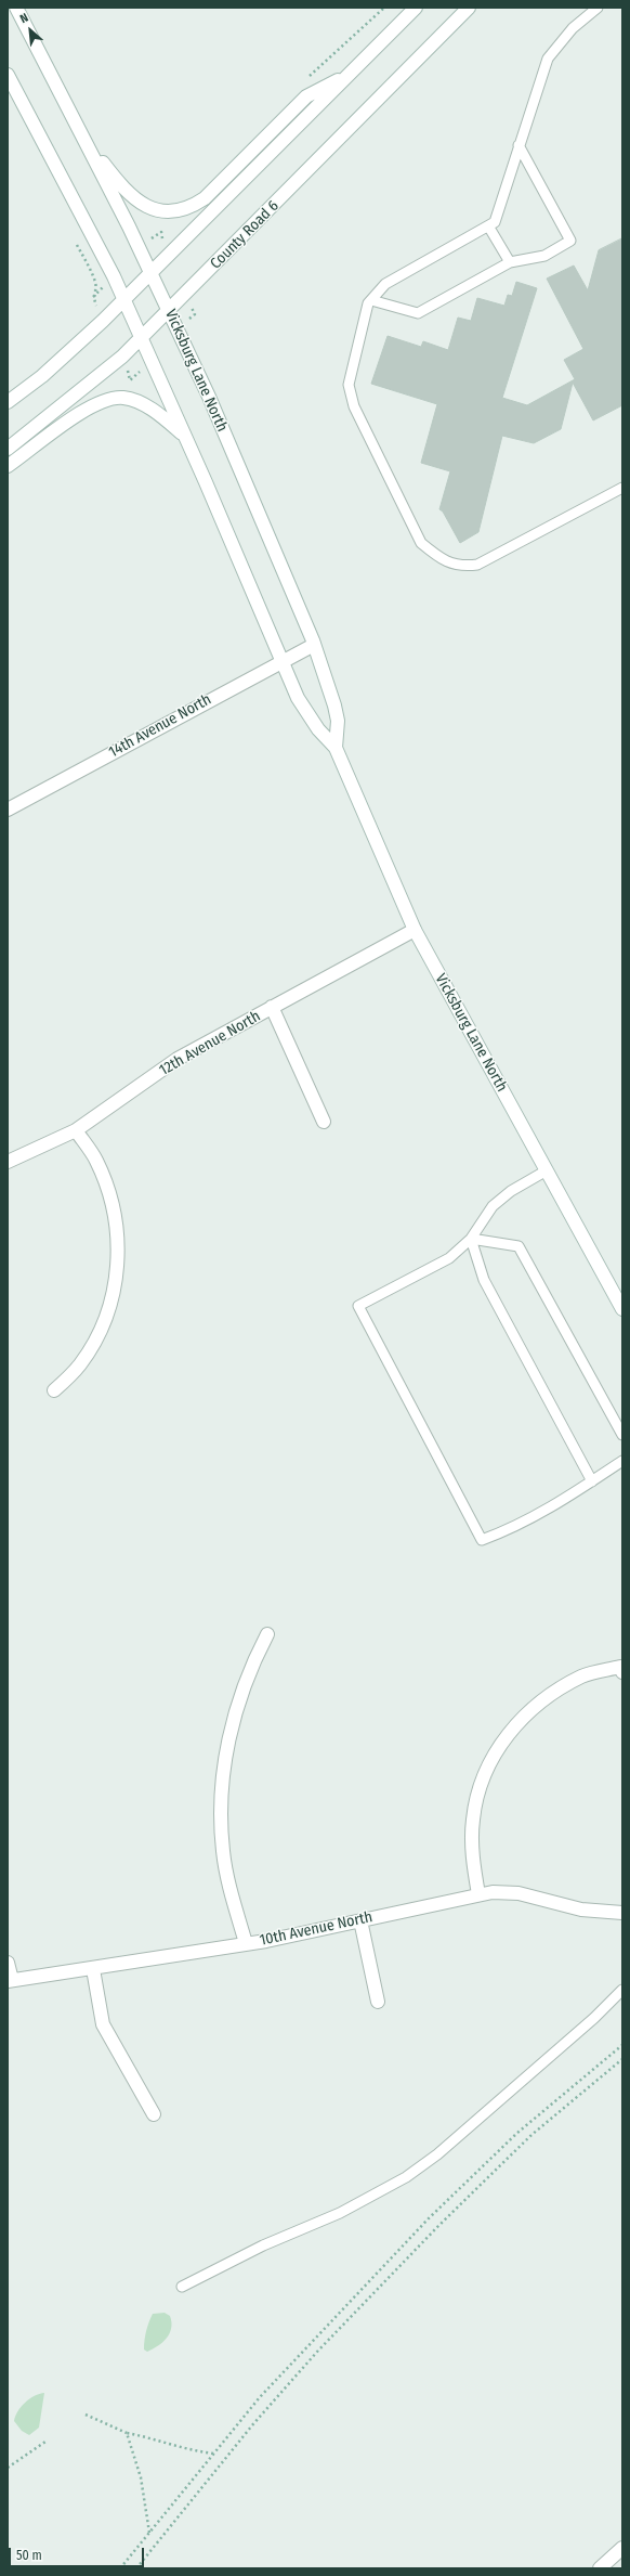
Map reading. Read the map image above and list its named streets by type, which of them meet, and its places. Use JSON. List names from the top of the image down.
{
  "streets": {
    "main road": [
      "County Road 6",
      "Vicksburg Lane North",
      "14th Avenue North",
      "12th Avenue North",
      "10th Avenue North"
    ]
  },
  "crossings": [
    ["County Road 6", "Vicksburg Lane North"],
    ["Vicksburg Lane North", "14th Avenue North"],
    ["Vicksburg Lane North", "12th Avenue North"]
  ],
  "scale_bar": "50 m",
  "north": "top left"
}
